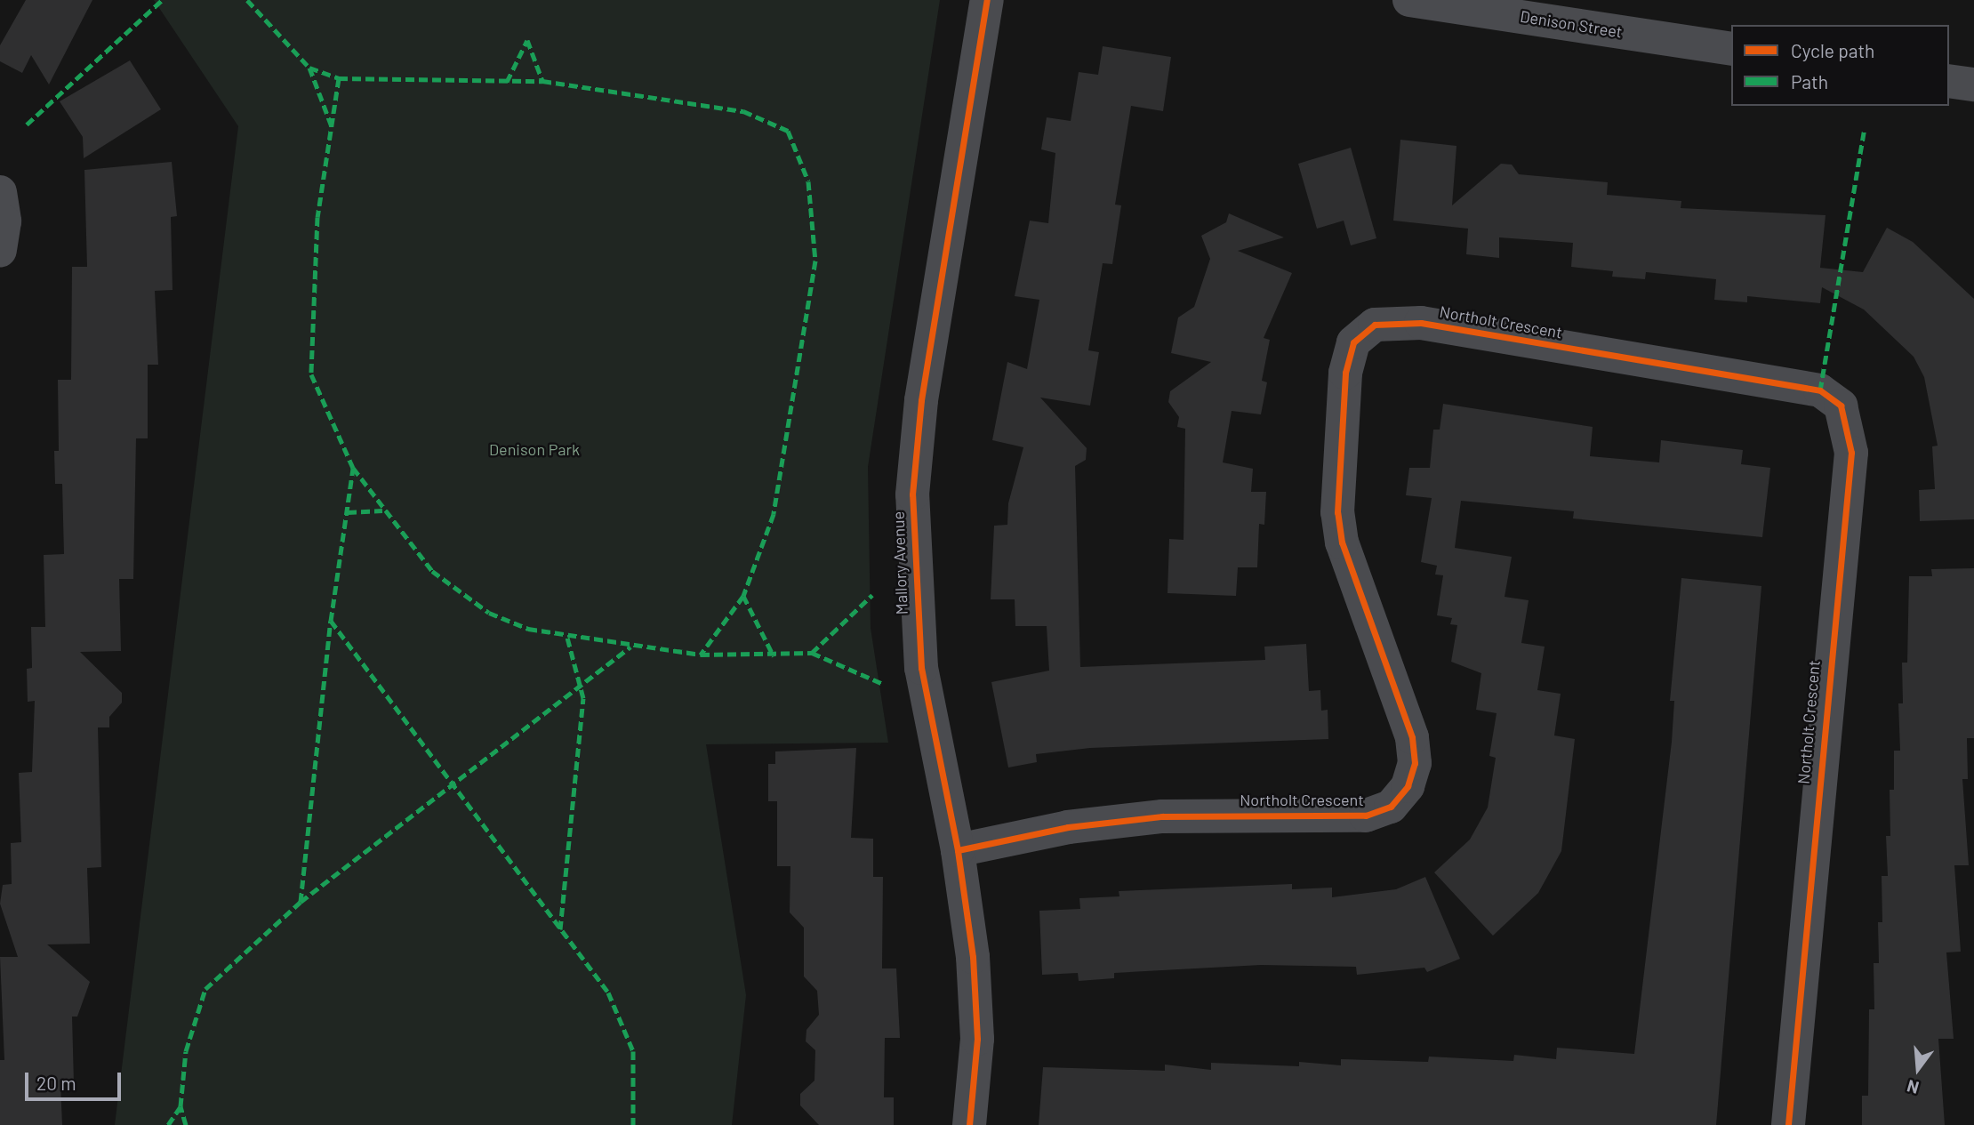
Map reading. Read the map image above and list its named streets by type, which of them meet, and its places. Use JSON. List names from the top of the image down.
{
  "streets": {
    "street": ["Denison Street", "Northolt Crescent", "Mallory Avenue"]
  },
  "crossings": [
    ["Northolt Crescent", "Mallory Avenue"]
  ],
  "parks": ["Denison Park"],
  "legend": ["Cycle path", "Path"],
  "scale_bar": "20 m",
  "north": "bottom"
}
